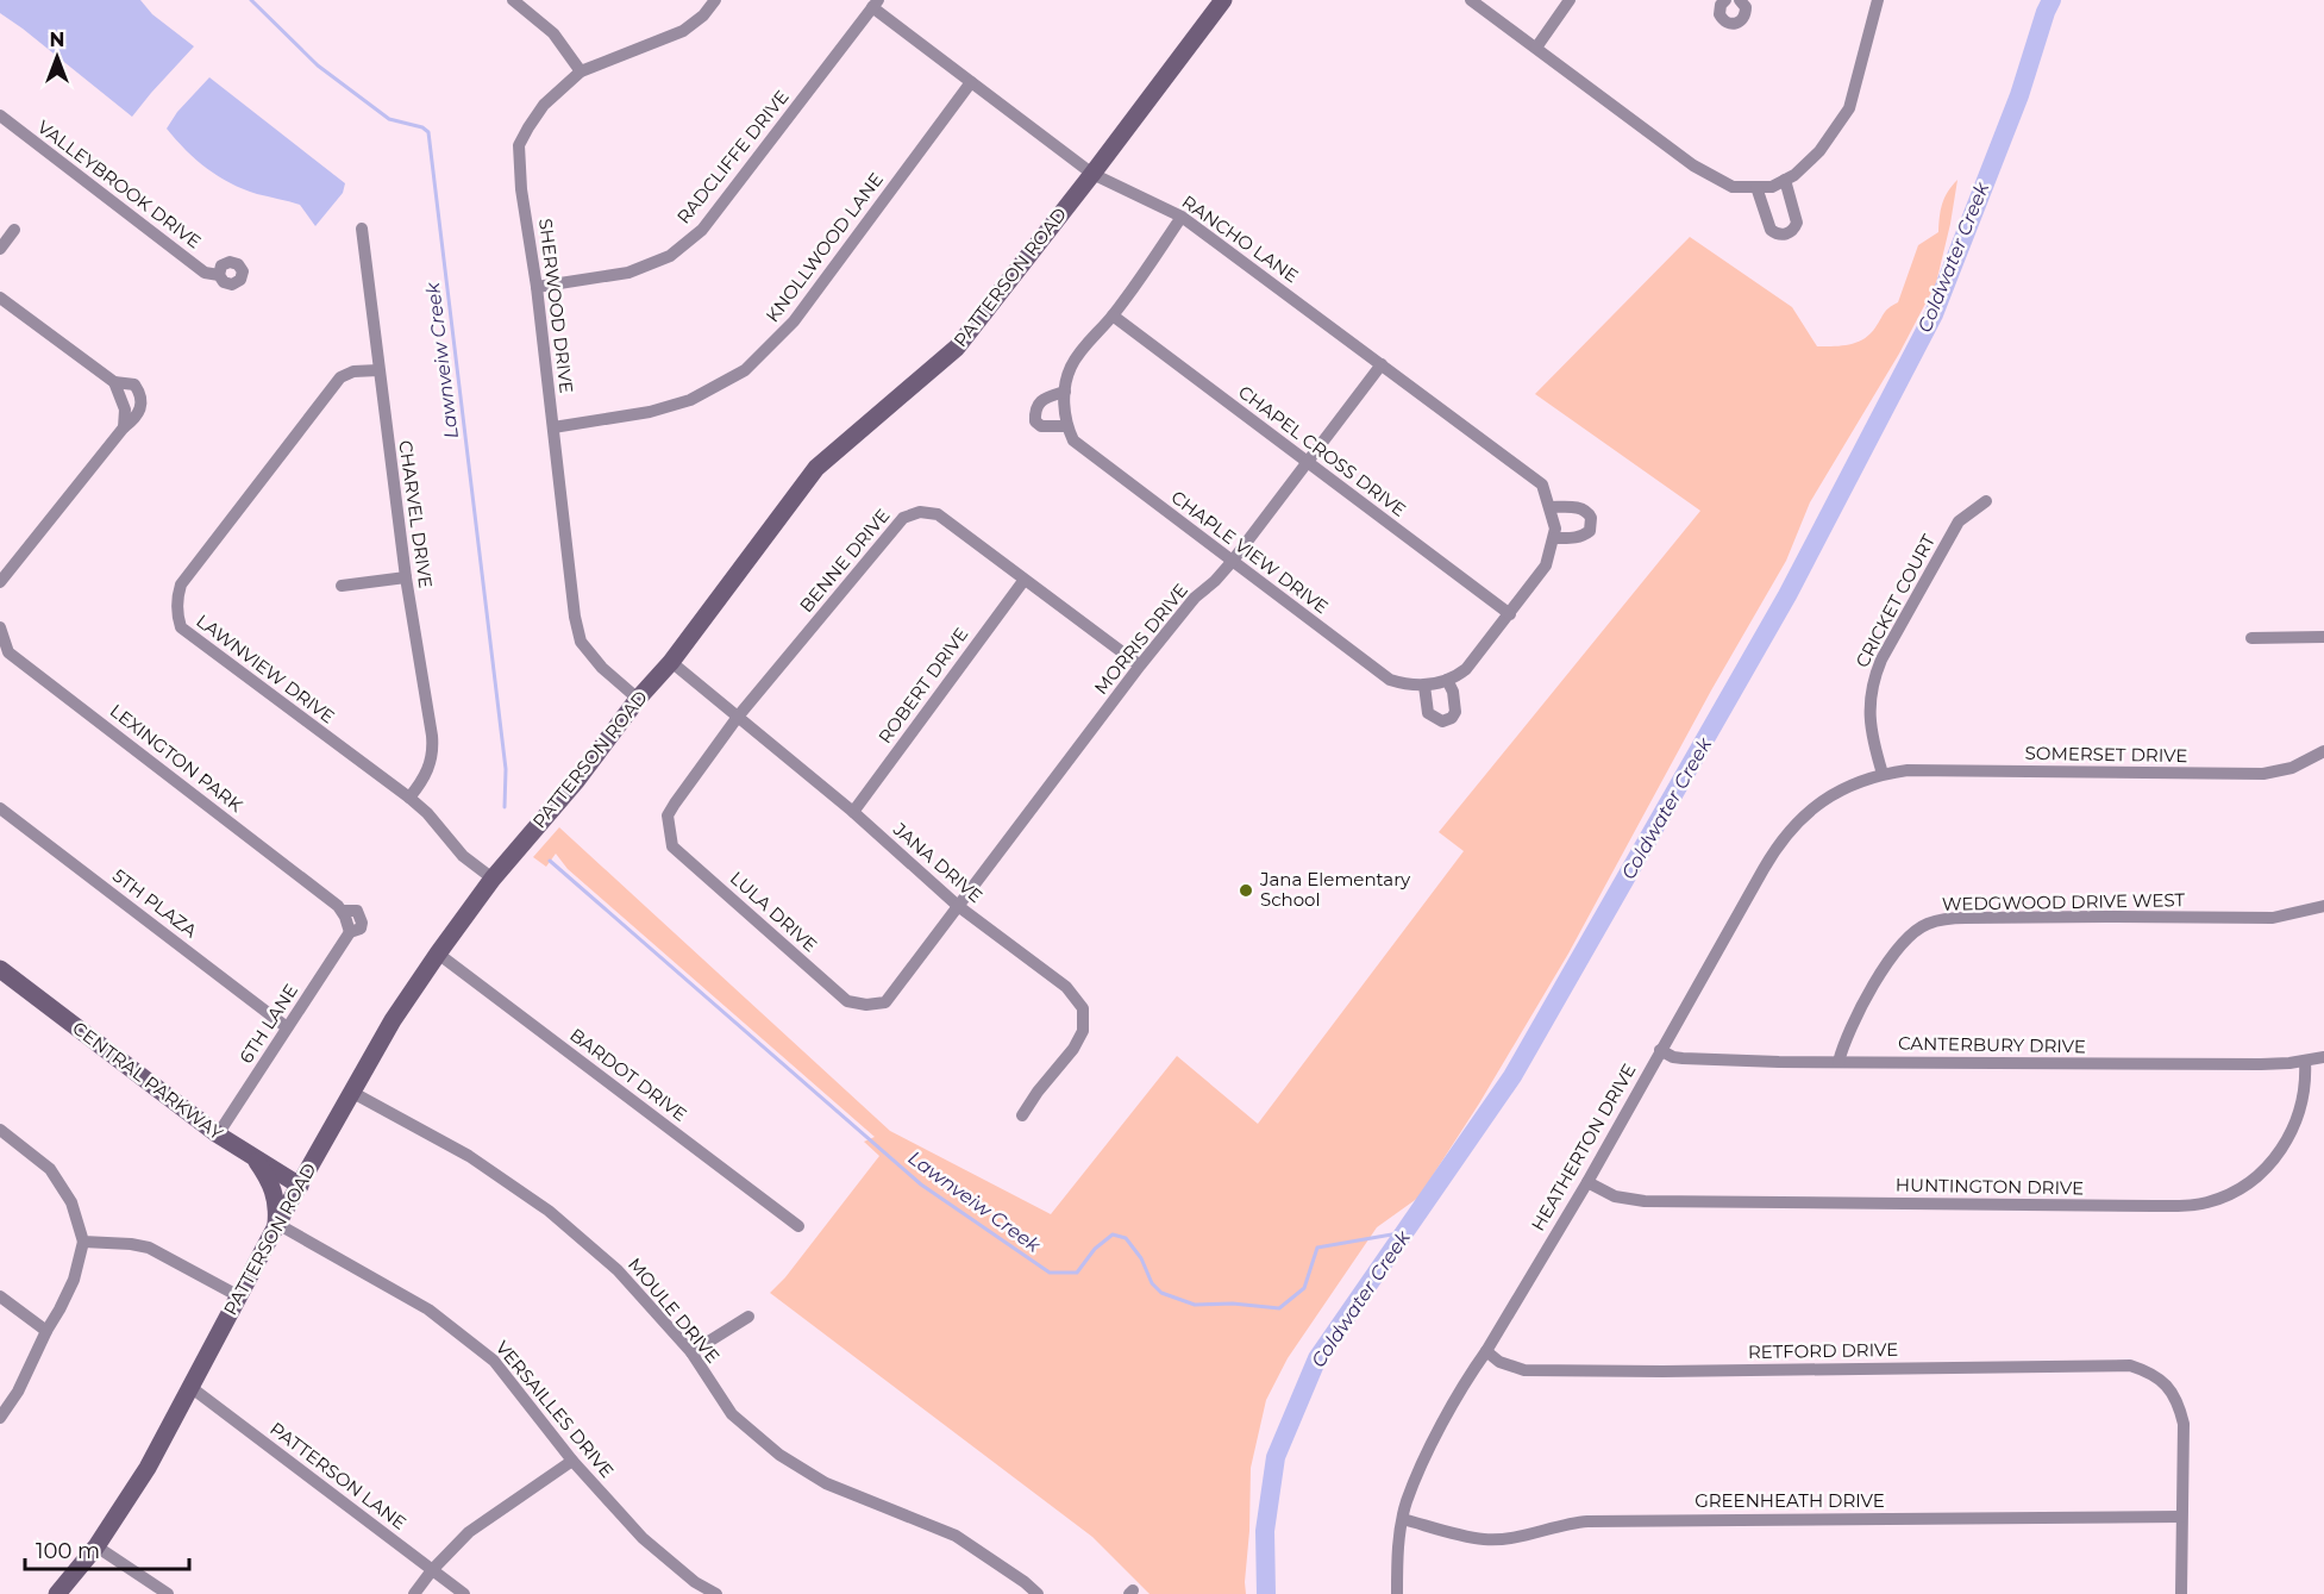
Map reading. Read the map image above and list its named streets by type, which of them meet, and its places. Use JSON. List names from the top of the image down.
{
  "streets": {
    "main road": ["PATTERSON ROAD", "CENTRAL PARKWAY"],
    "street": [
      "RADCLIFFE DRIVE",
      "VALLEYBROOK DRIVE",
      "RANCHO LANE",
      "KNOLLWOOD LANE",
      "SHERWOOD DRIVE",
      "CHAPEL CROSS DRIVE",
      "CHARVEL DRIVE",
      "CHAPLE VIEW DRIVE",
      "BENNE DRIVE",
      "CRICKET COURT",
      "MORRIS DRIVE",
      "LAWNVIEW DRIVE",
      "ROBERT DRIVE",
      "SOMERSET DRIVE",
      "LEXINGTON PARK",
      "JANA DRIVE",
      "WEDGWOOD DRIVE WEST",
      "5TH PLAZA",
      "LULA DRIVE",
      "6TH LANE",
      "CANTERBURY DRIVE",
      "BARDOT DRIVE",
      "HEATHERTON DRIVE",
      "HUNTINGTON DRIVE",
      "MOULE DRIVE",
      "RETFORD DRIVE",
      "VERSAILLES DRIVE",
      "PATTERSON LANE",
      "GREENHEATH DRIVE"
    ]
  },
  "crossings": [
    ["RADCLIFFE DRIVE", "RANCHO LANE"],
    ["RADCLIFFE DRIVE", "SHERWOOD DRIVE"],
    ["RANCHO LANE", "KNOLLWOOD LANE"],
    ["RANCHO LANE", "PATTERSON ROAD"],
    ["RANCHO LANE", "CHAPLE VIEW DRIVE"],
    ["RANCHO LANE", "MORRIS DRIVE"],
    ["KNOLLWOOD LANE", "SHERWOOD DRIVE"],
    ["PATTERSON ROAD", "SHERWOOD DRIVE"],
    ["PATTERSON ROAD", "LAWNVIEW DRIVE"],
    ["PATTERSON ROAD", "JANA DRIVE"],
    ["PATTERSON ROAD", "BARDOT DRIVE"],
    ["PATTERSON ROAD", "CENTRAL PARKWAY"],
    ["PATTERSON ROAD", "MOULE DRIVE"],
    ["PATTERSON ROAD", "VERSAILLES DRIVE"],
    ["PATTERSON ROAD", "PATTERSON LANE"],
    ["CHAPEL CROSS DRIVE", "CHAPLE VIEW DRIVE"],
    ["CHAPEL CROSS DRIVE", "MORRIS DRIVE"],
    ["CHARVEL DRIVE", "LAWNVIEW DRIVE"],
    ["CHAPLE VIEW DRIVE", "MORRIS DRIVE"],
    ["BENNE DRIVE", "MORRIS DRIVE"],
    ["BENNE DRIVE", "ROBERT DRIVE"],
    ["BENNE DRIVE", "JANA DRIVE"],
    ["BENNE DRIVE", "LULA DRIVE"],
    ["CRICKET COURT", "SOMERSET DRIVE"],
    ["CRICKET COURT", "HEATHERTON DRIVE"],
    ["MORRIS DRIVE", "JANA DRIVE"],
    ["MORRIS DRIVE", "LULA DRIVE"],
    ["ROBERT DRIVE", "JANA DRIVE"],
    ["SOMERSET DRIVE", "HEATHERTON DRIVE"],
    ["LEXINGTON PARK", "6TH LANE"],
    ["JANA DRIVE", "LULA DRIVE"],
    ["WEDGWOOD DRIVE WEST", "CANTERBURY DRIVE"],
    ["5TH PLAZA", "6TH LANE"],
    ["6TH LANE", "CENTRAL PARKWAY"],
    ["CANTERBURY DRIVE", "HEATHERTON DRIVE"],
    ["CANTERBURY DRIVE", "HUNTINGTON DRIVE"],
    ["HEATHERTON DRIVE", "HUNTINGTON DRIVE"],
    ["HEATHERTON DRIVE", "RETFORD DRIVE"],
    ["HEATHERTON DRIVE", "GREENHEATH DRIVE"],
    ["RETFORD DRIVE", "GREENHEATH DRIVE"]
  ],
  "water": ["Coldwater Creek", "Lawnveiw Creek"],
  "places": ["Jana Elementary School"],
  "scale_bar": "100 m",
  "north": "top"
}
